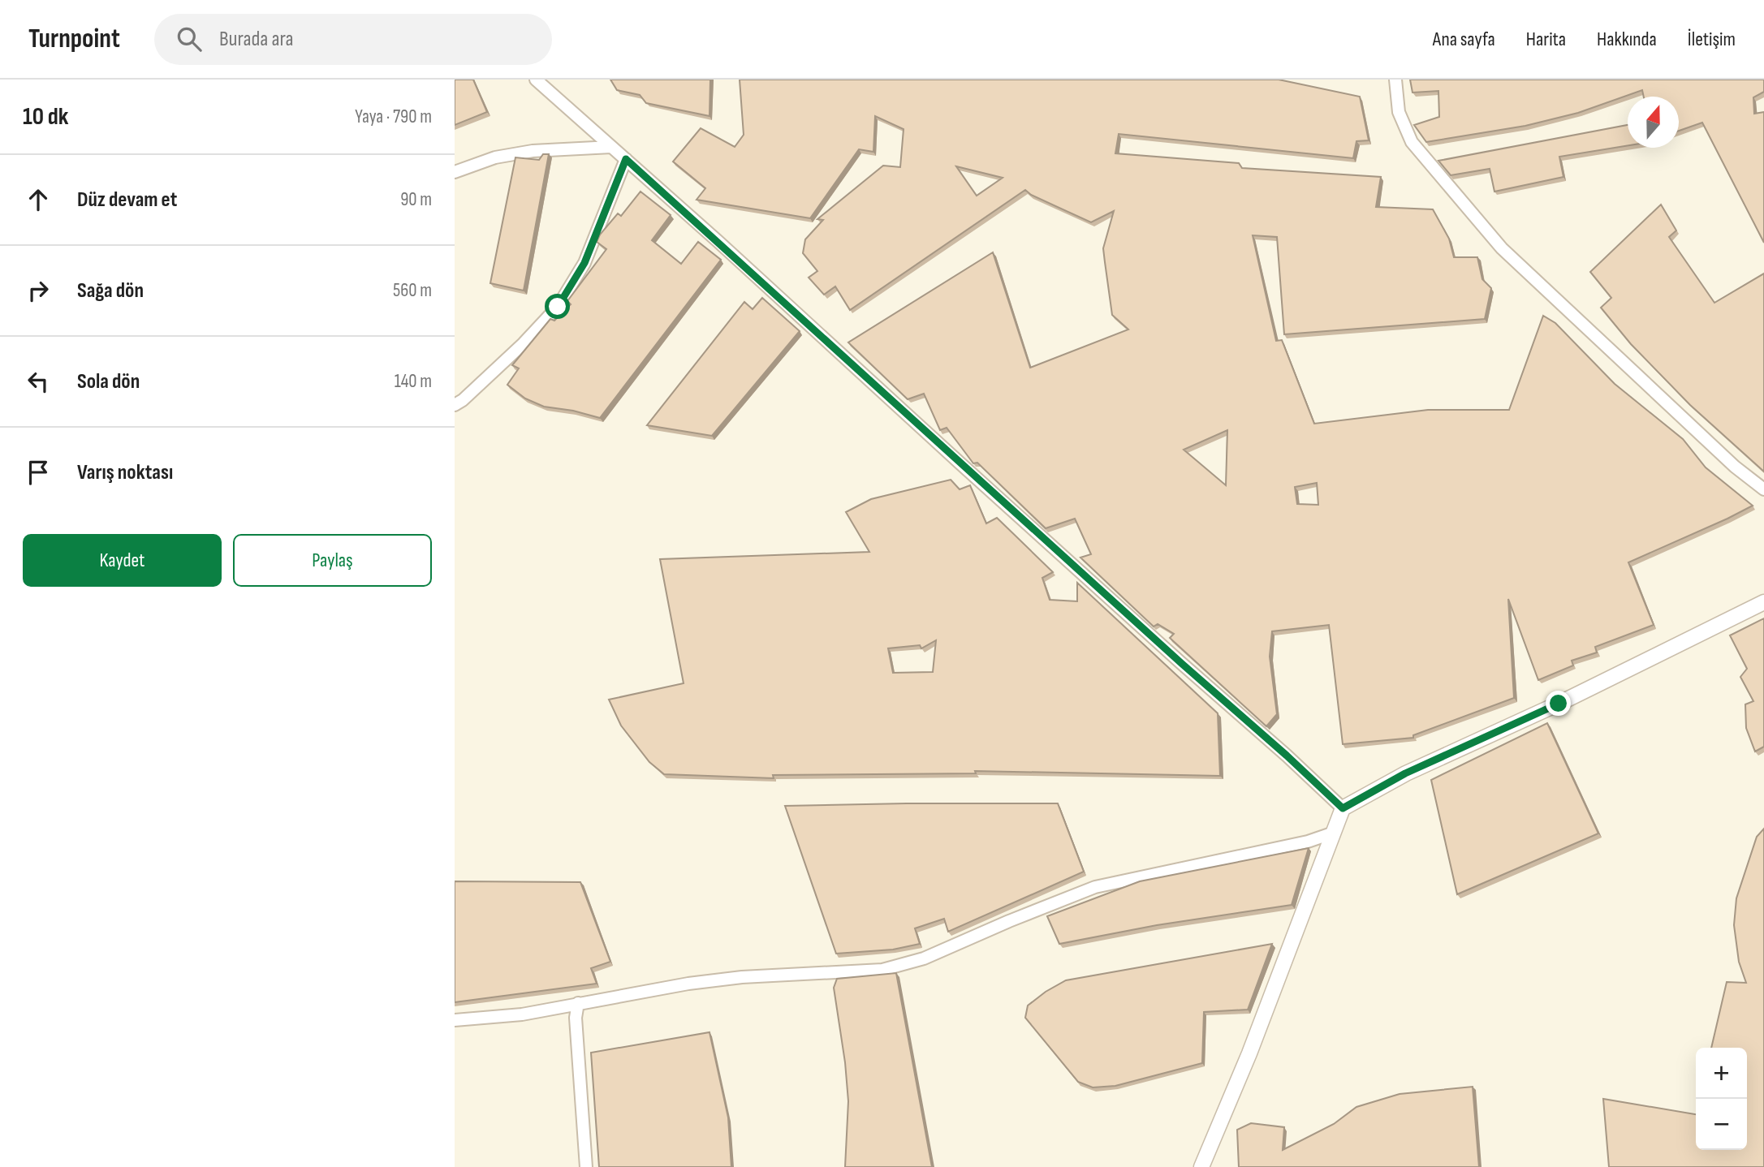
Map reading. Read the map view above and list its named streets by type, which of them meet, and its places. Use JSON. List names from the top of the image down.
{
  "north": "top",
  "page": {
    "header": "Turnpoint",
    "search": "Burada ara",
    "nav": [
      "Ana sayfa",
      "Harita",
      "Hakkında",
      "İletişim"
    ],
    "heading": ["10 dk", "Yaya · 790 m"],
    "list": [
      ["Düz devam et", "90 m"],
      ["Sağa dön", "560 m"],
      ["Sola dön", "140 m"],
      "Varış noktası"
    ],
    "buttons": ["Kaydet", "Paylaş"],
    "map_buttons": ["+", "−"]
  }
}
